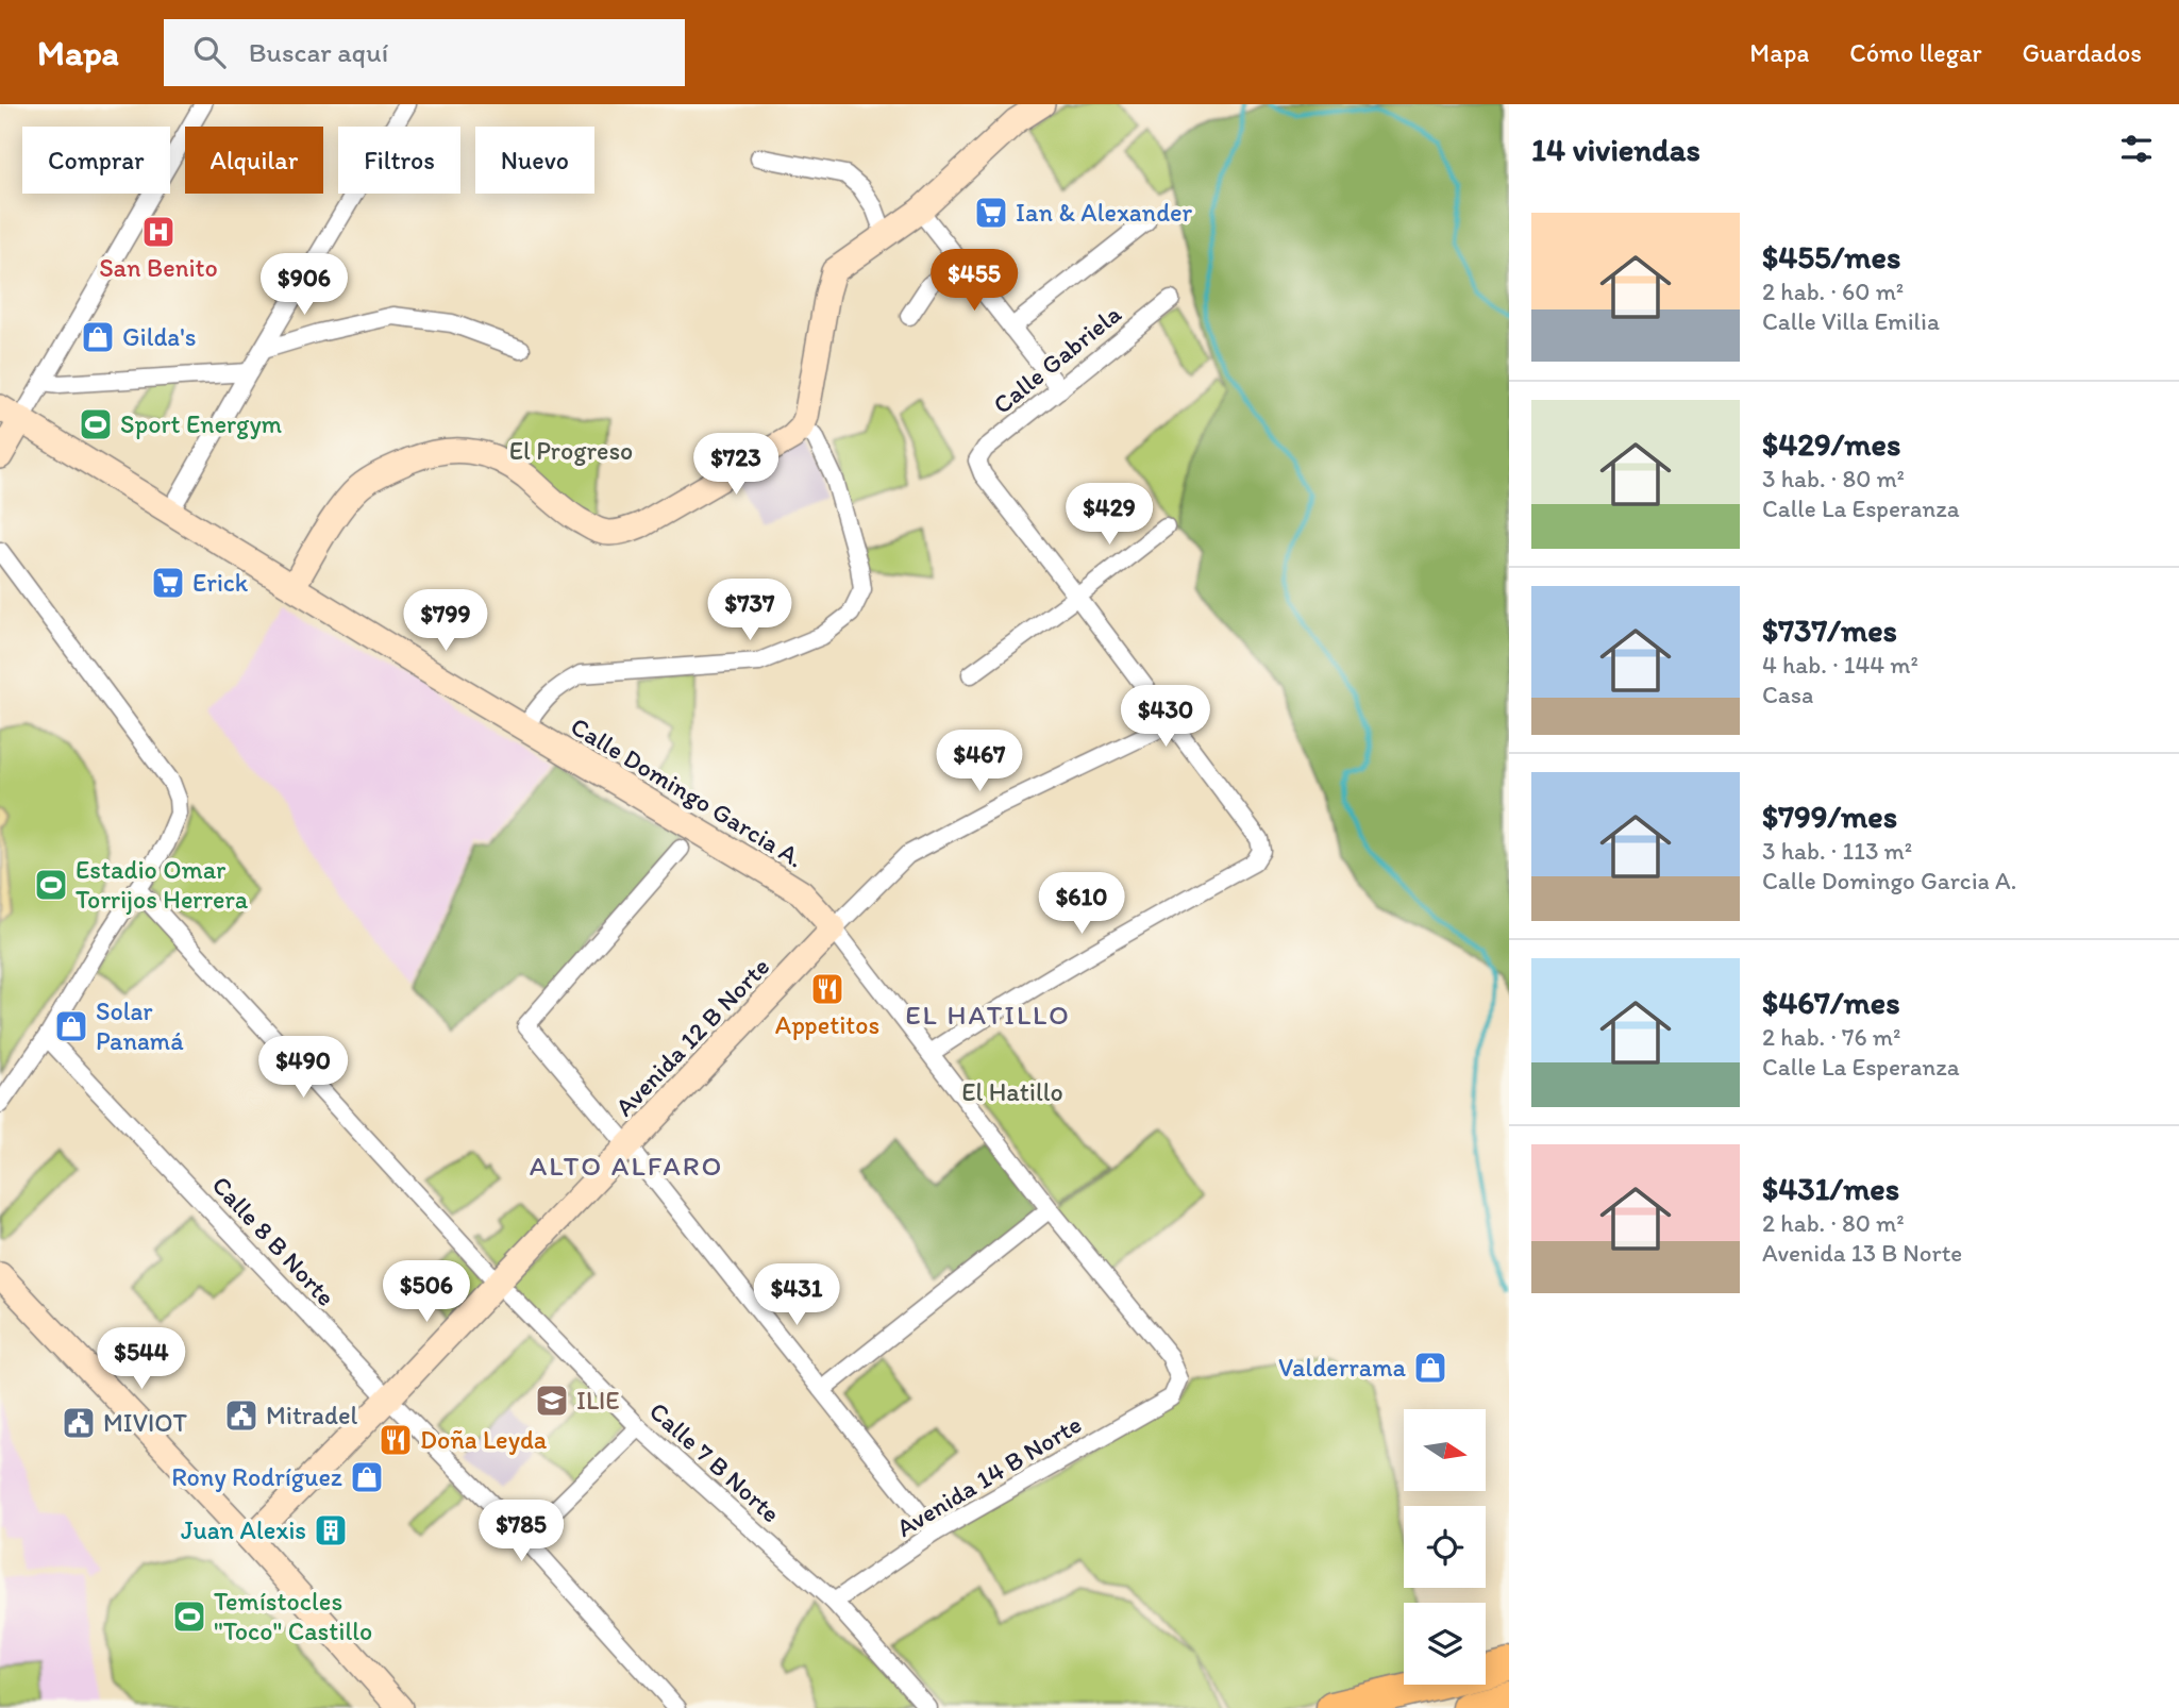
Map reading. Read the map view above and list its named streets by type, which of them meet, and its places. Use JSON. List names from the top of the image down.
{
  "streets": {
    "main road": ["Calle Domingo Garcia A.", "Avenida 12 B Norte"],
    "street": [
      "Calle Gabriela",
      "Calle 8 B Norte",
      "Calle 7 B Norte",
      "Avenida 14 B Norte"
    ]
  },
  "crossings": [
    ["Calle Domingo Garcia A.", "Avenida 12 B Norte"],
    ["Calle Domingo Garcia A.", "Avenida 14 B Norte"],
    ["Avenida 12 B Norte", "Calle 8 B Norte"],
    ["Avenida 12 B Norte", "Calle 7 B Norte"],
    ["Calle 7 B Norte", "Avenida 14 B Norte"]
  ],
  "districts": ["EL HATILLO", "ALTO ALFARO"],
  "parks": ["El Progreso", "El Hatillo"],
  "places": {
    "supermarket": ["Ian & Alexander", "Erick"],
    "hospital": ["San Benito"],
    "shop": [
      "Gilda's",
      "Solar Panamá",
      "Valderrama",
      "Rony Rodríguez"
    ],
    "sports": ["Sport Energym", "Estadio Omar Torrijos Herrera", "Temístocles \"Toco\" Castillo"],
    "restaurant": ["Appetitos", "Doña Leyda"],
    "school or university": ["ILIE"],
    "public building": ["Mitradel", "MIVIOT"],
    "building": ["Juan Alexis"]
  },
  "north": "right",
  "page": {
    "header": "Mapa",
    "search": "Buscar aquí",
    "nav": ["Mapa", "Cómo llegar", "Guardados"],
    "heading": "14 viviendas",
    "chip": [
      "Comprar",
      "Alquilar",
      "Filtros",
      "Nuevo"
    ],
    "list": [
      {
        "name": "$455/mes",
        "note": "2 hab. · 60 m² · Calle Villa Emilia"
      },
      {
        "name": "$429/mes",
        "note": "3 hab. · 80 m² · Calle La Esperanza"
      },
      {
        "name": "$737/mes",
        "note": "4 hab. · 144 m² · Casa"
      },
      {
        "name": "$799/mes",
        "note": "3 hab. · 113 m² · Calle Domingo Garcia A."
      },
      {
        "name": "$467/mes",
        "note": "2 hab. · 76 m² · Calle La Esperanza"
      },
      {
        "name": "$431/mes",
        "note": "2 hab. · 80 m² · Avenida 13 B Norte"
      }
    ],
    "price": [
      "$455",
      "$906",
      "$723",
      "$429",
      "$737",
      "$799",
      "$430",
      "$467",
      "$610",
      "$490",
      "$506",
      "$431",
      "$544",
      "$785"
    ]
  }
}
